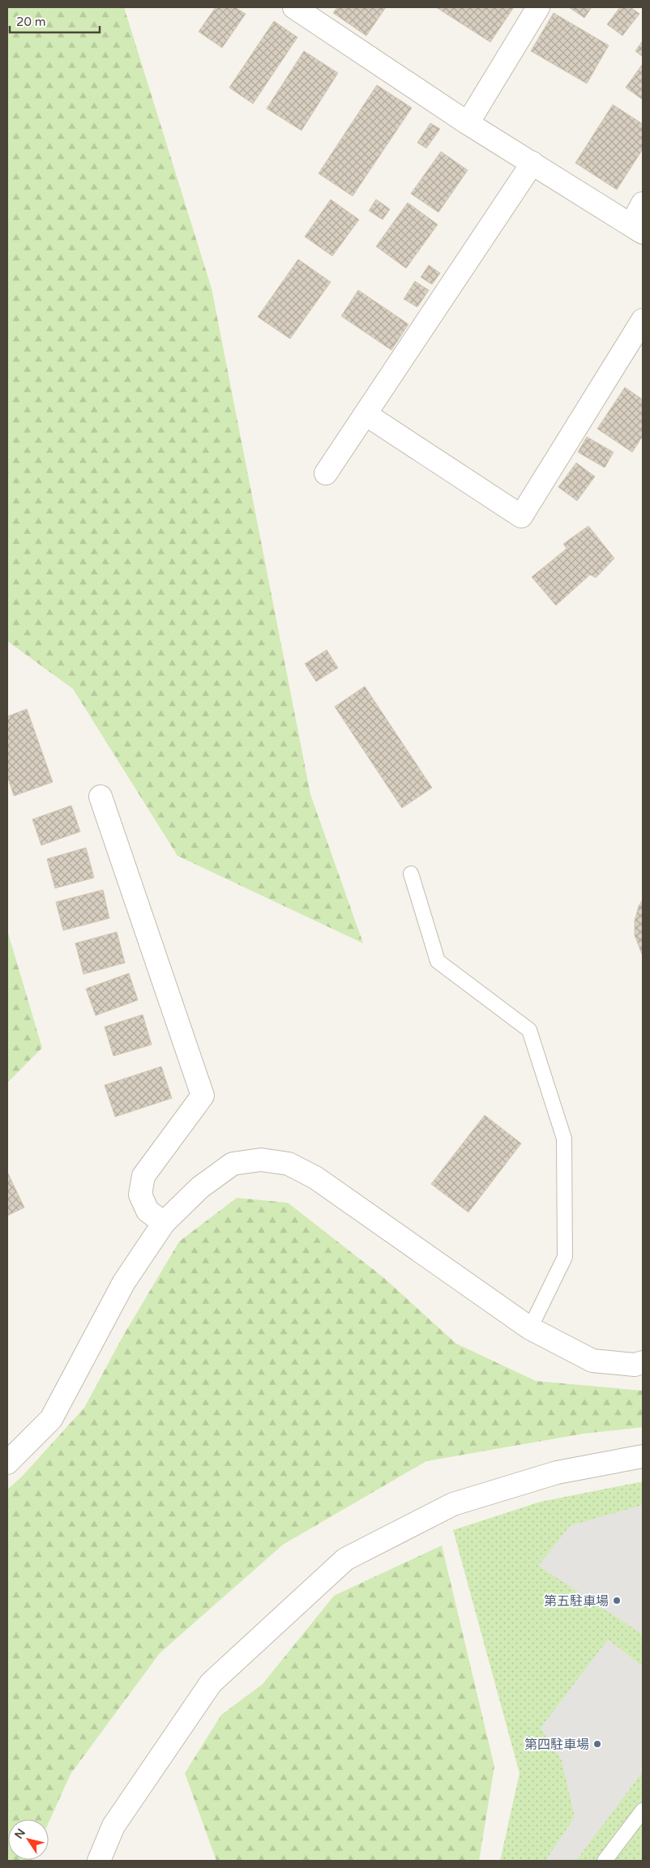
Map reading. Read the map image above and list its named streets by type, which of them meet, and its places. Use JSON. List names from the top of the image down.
{
  "places": ["第五駐車場", "第四駐車場"],
  "scale_bar": "20 m",
  "north": "top left"
}
